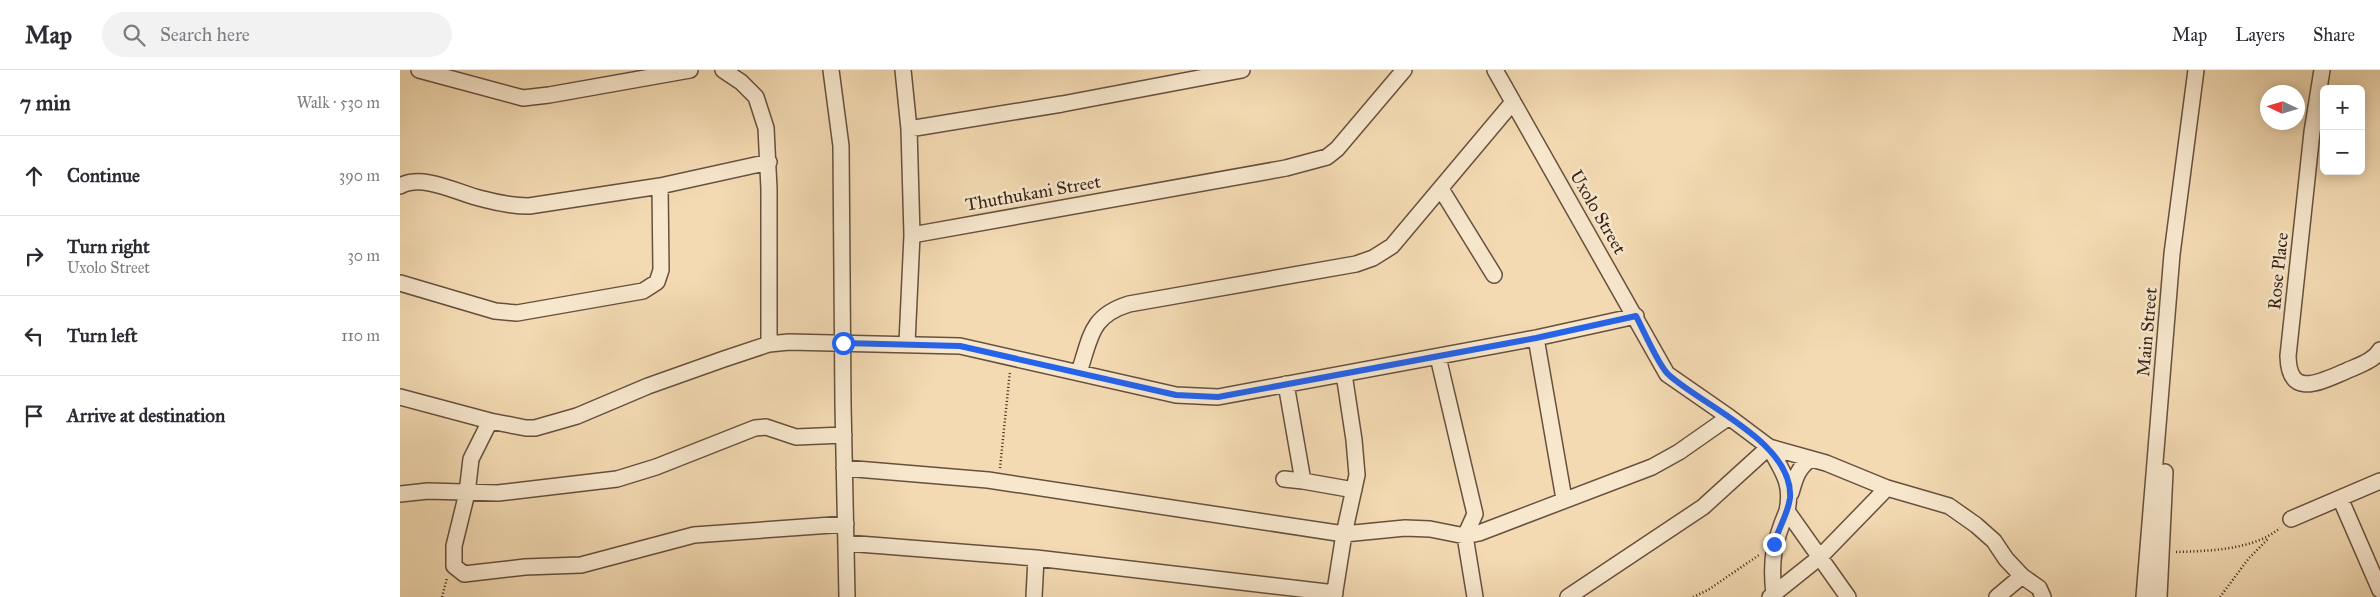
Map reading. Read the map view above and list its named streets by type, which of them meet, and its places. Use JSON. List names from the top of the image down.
{
  "streets": {
    "street": [
      "Thuthukani Street",
      "Uxolo Street",
      "Rose Place",
      "Main Street"
    ]
  },
  "north": "left",
  "page": {
    "header": "Map",
    "search": "Search here",
    "nav": ["Map", "Layers", "Share"],
    "heading": ["7 min", "Walk · 530 m"],
    "map_buttons": ["+", "−"],
    "list": [
      ["Continue", "390 m"],
      ["Turn right", "Uxolo Street", "30 m"],
      ["Turn left", "110 m"],
      "Arrive at destination"
    ]
  }
}
